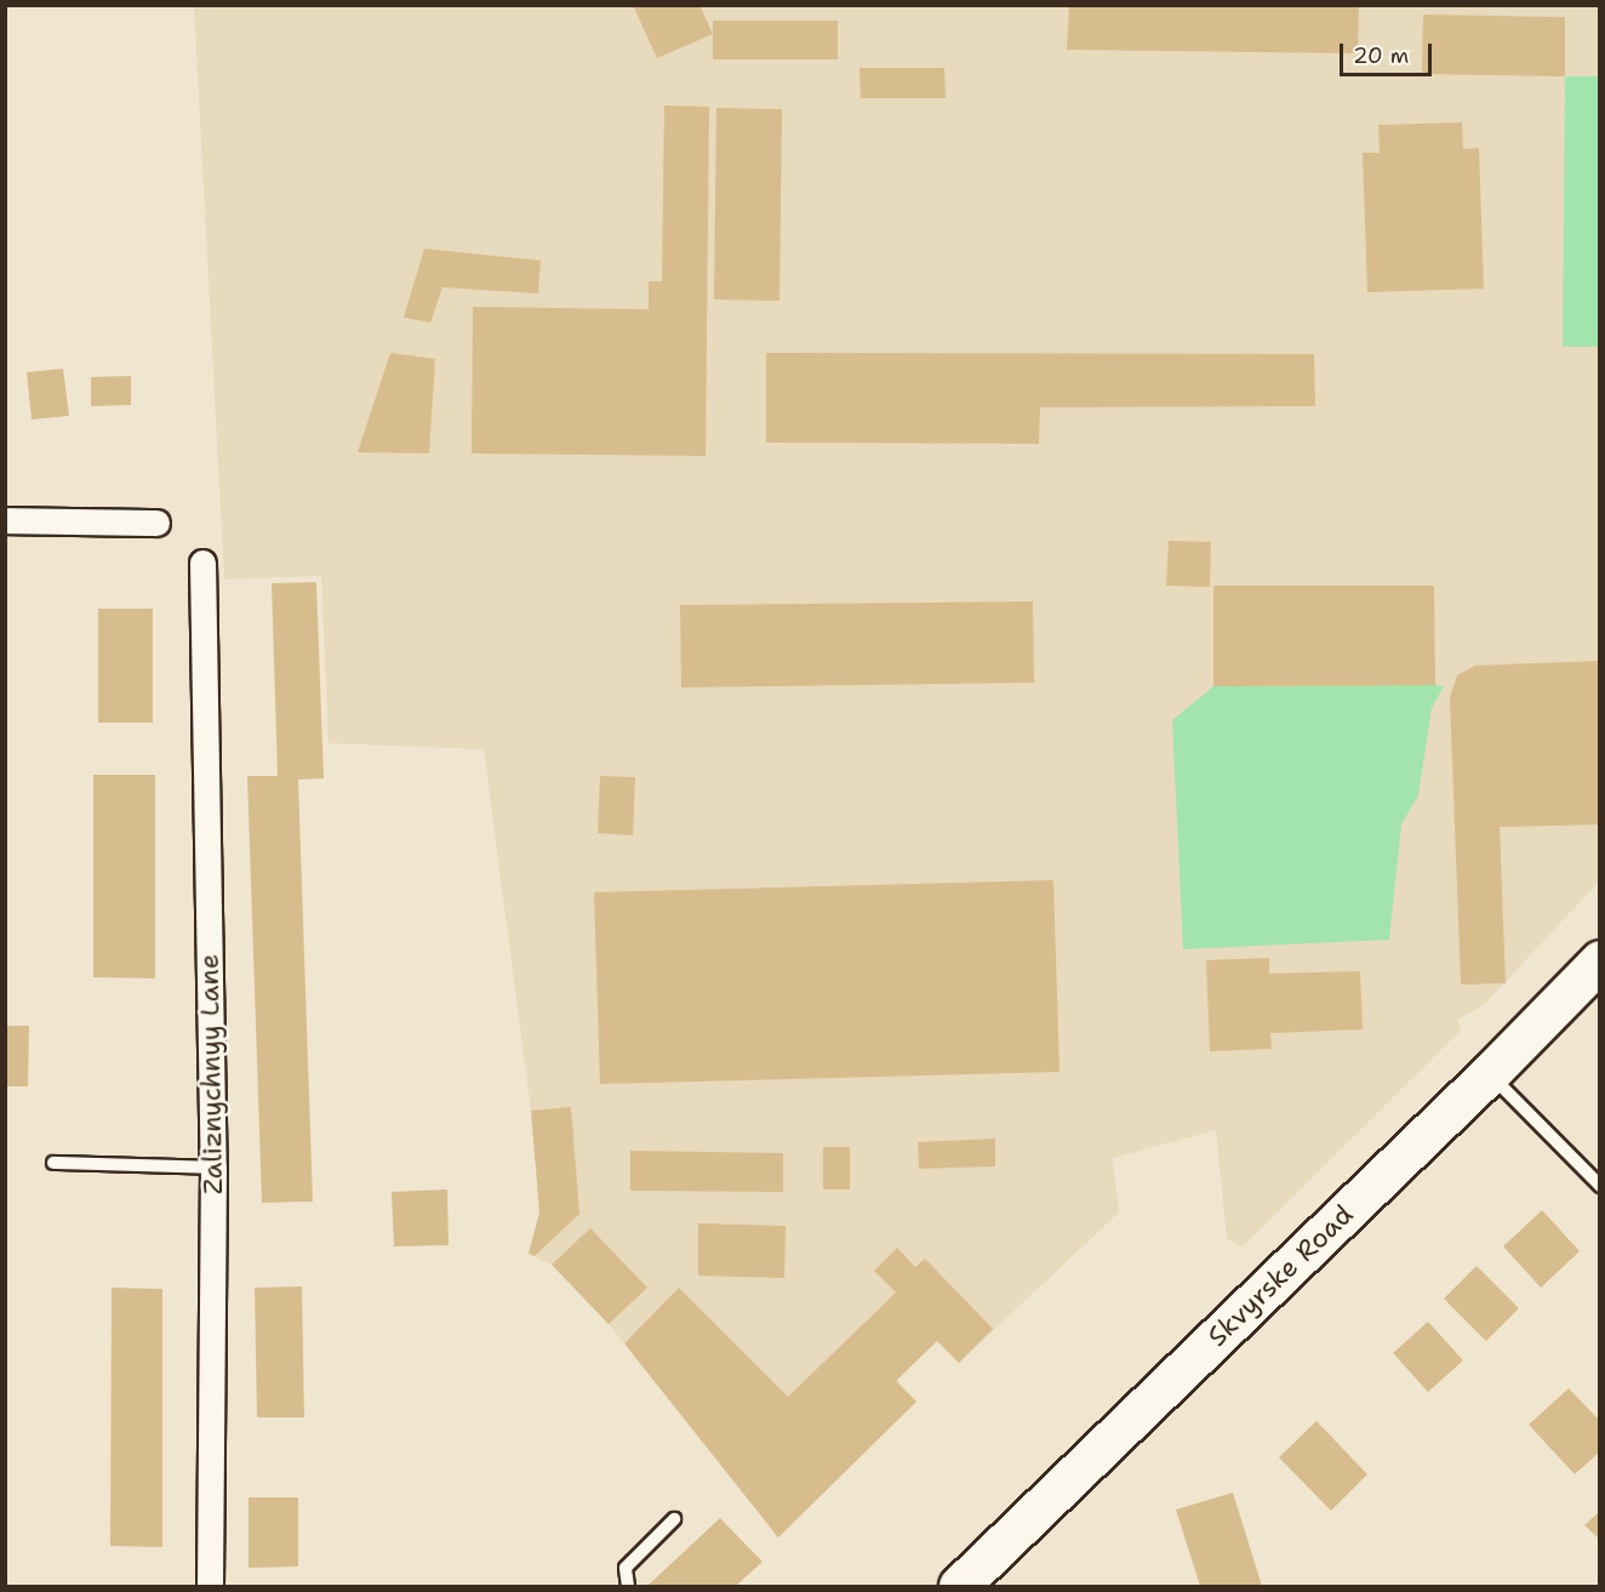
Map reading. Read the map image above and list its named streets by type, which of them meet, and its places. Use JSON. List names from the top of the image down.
{
  "streets": {
    "main road": ["Skvyrske Road"],
    "street": ["Zaliznychnyy Lane"]
  },
  "scale_bar": "20 m"
}
